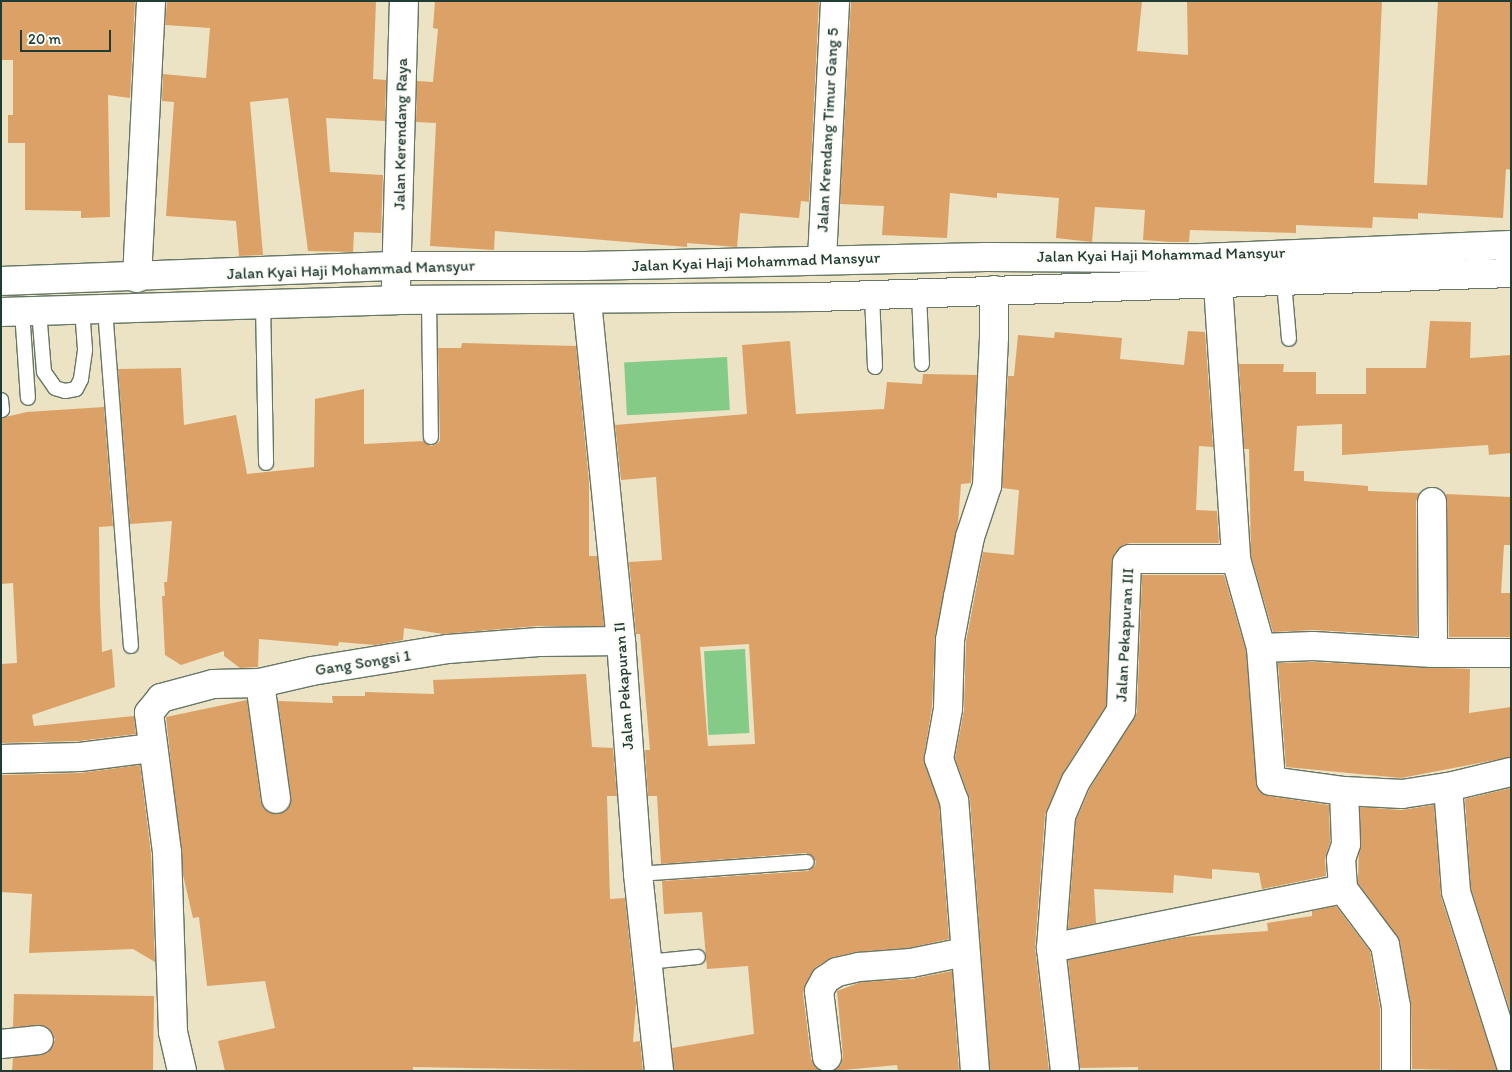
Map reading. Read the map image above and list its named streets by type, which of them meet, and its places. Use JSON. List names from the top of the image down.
{
  "streets": {
    "street": [
      "Jalan Krendang Timur Gang 5",
      "Jalan Kerendang Raya",
      "Jalan Kyai Haji Mohammad Mansyur",
      "Jalan Pekapuran III",
      "Gang Songsi 1",
      "Jalan Pekapuran II"
    ]
  },
  "crossings": [
    ["Jalan Krendang Timur Gang 5", "Jalan Kyai Haji Mohammad Mansyur"],
    ["Jalan Kerendang Raya", "Jalan Kyai Haji Mohammad Mansyur"],
    ["Jalan Kyai Haji Mohammad Mansyur", "Jalan Pekapuran II"],
    ["Gang Songsi 1", "Jalan Pekapuran II"]
  ],
  "scale_bar": "20 m"
}
